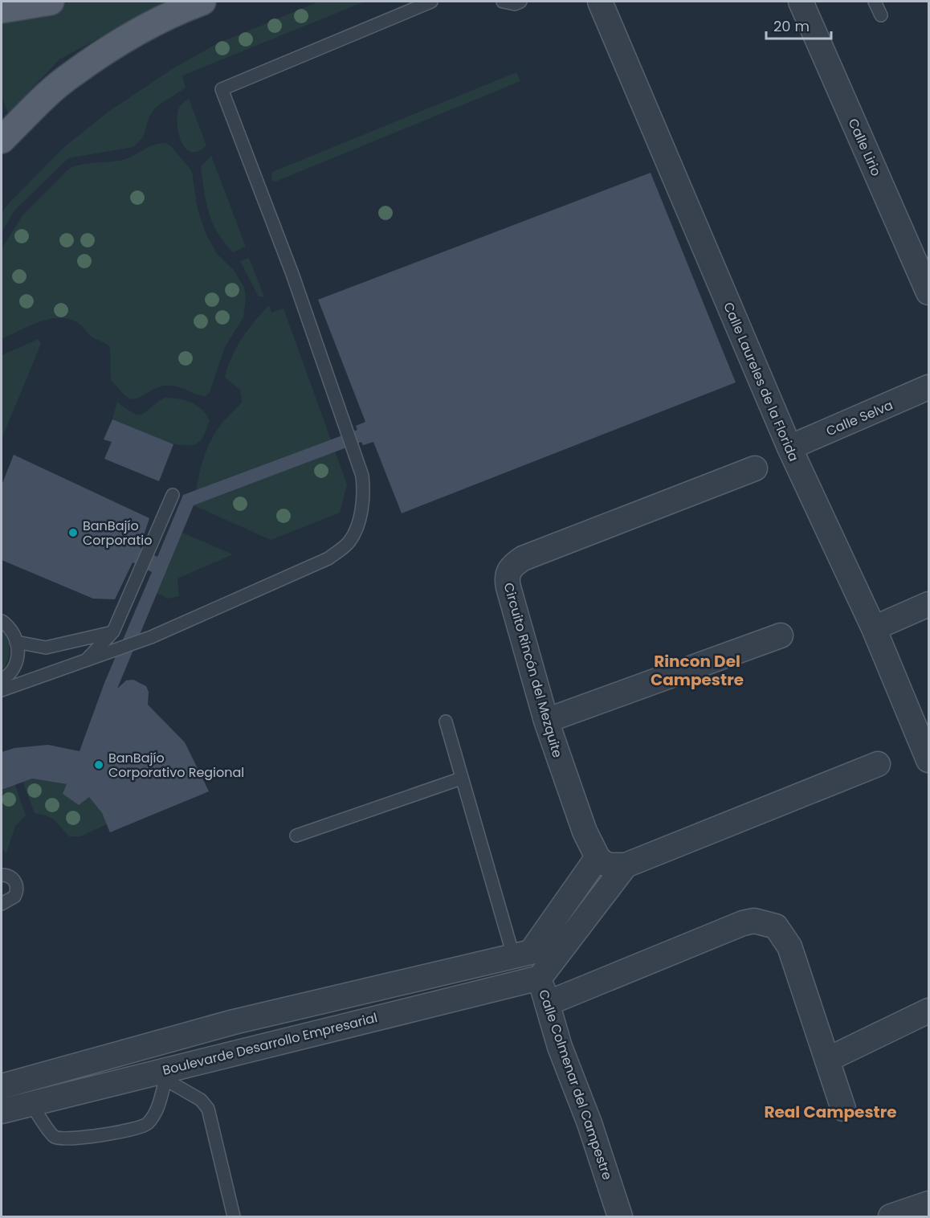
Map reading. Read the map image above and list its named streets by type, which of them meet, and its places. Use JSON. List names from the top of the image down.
{
  "streets": {
    "street": [
      "Calle Lirio",
      "Calle Laureles de la Florida",
      "Calle Selva",
      "Circuito Rincón del Mezquite",
      "Boulevarde Desarrollo Empresarial",
      "Calle Colmenar del Campestre"
    ]
  },
  "crossings": [
    ["Calle Laureles de la Florida", "Calle Selva"],
    ["Boulevarde Desarrollo Empresarial", "Calle Colmenar del Campestre"]
  ],
  "districts": ["Rincon Del Campestre", "Real Campestre"],
  "places": ["BanBajío Corporatio", "BanBajío Corporativo Regional"],
  "scale_bar": "20 m"
}
